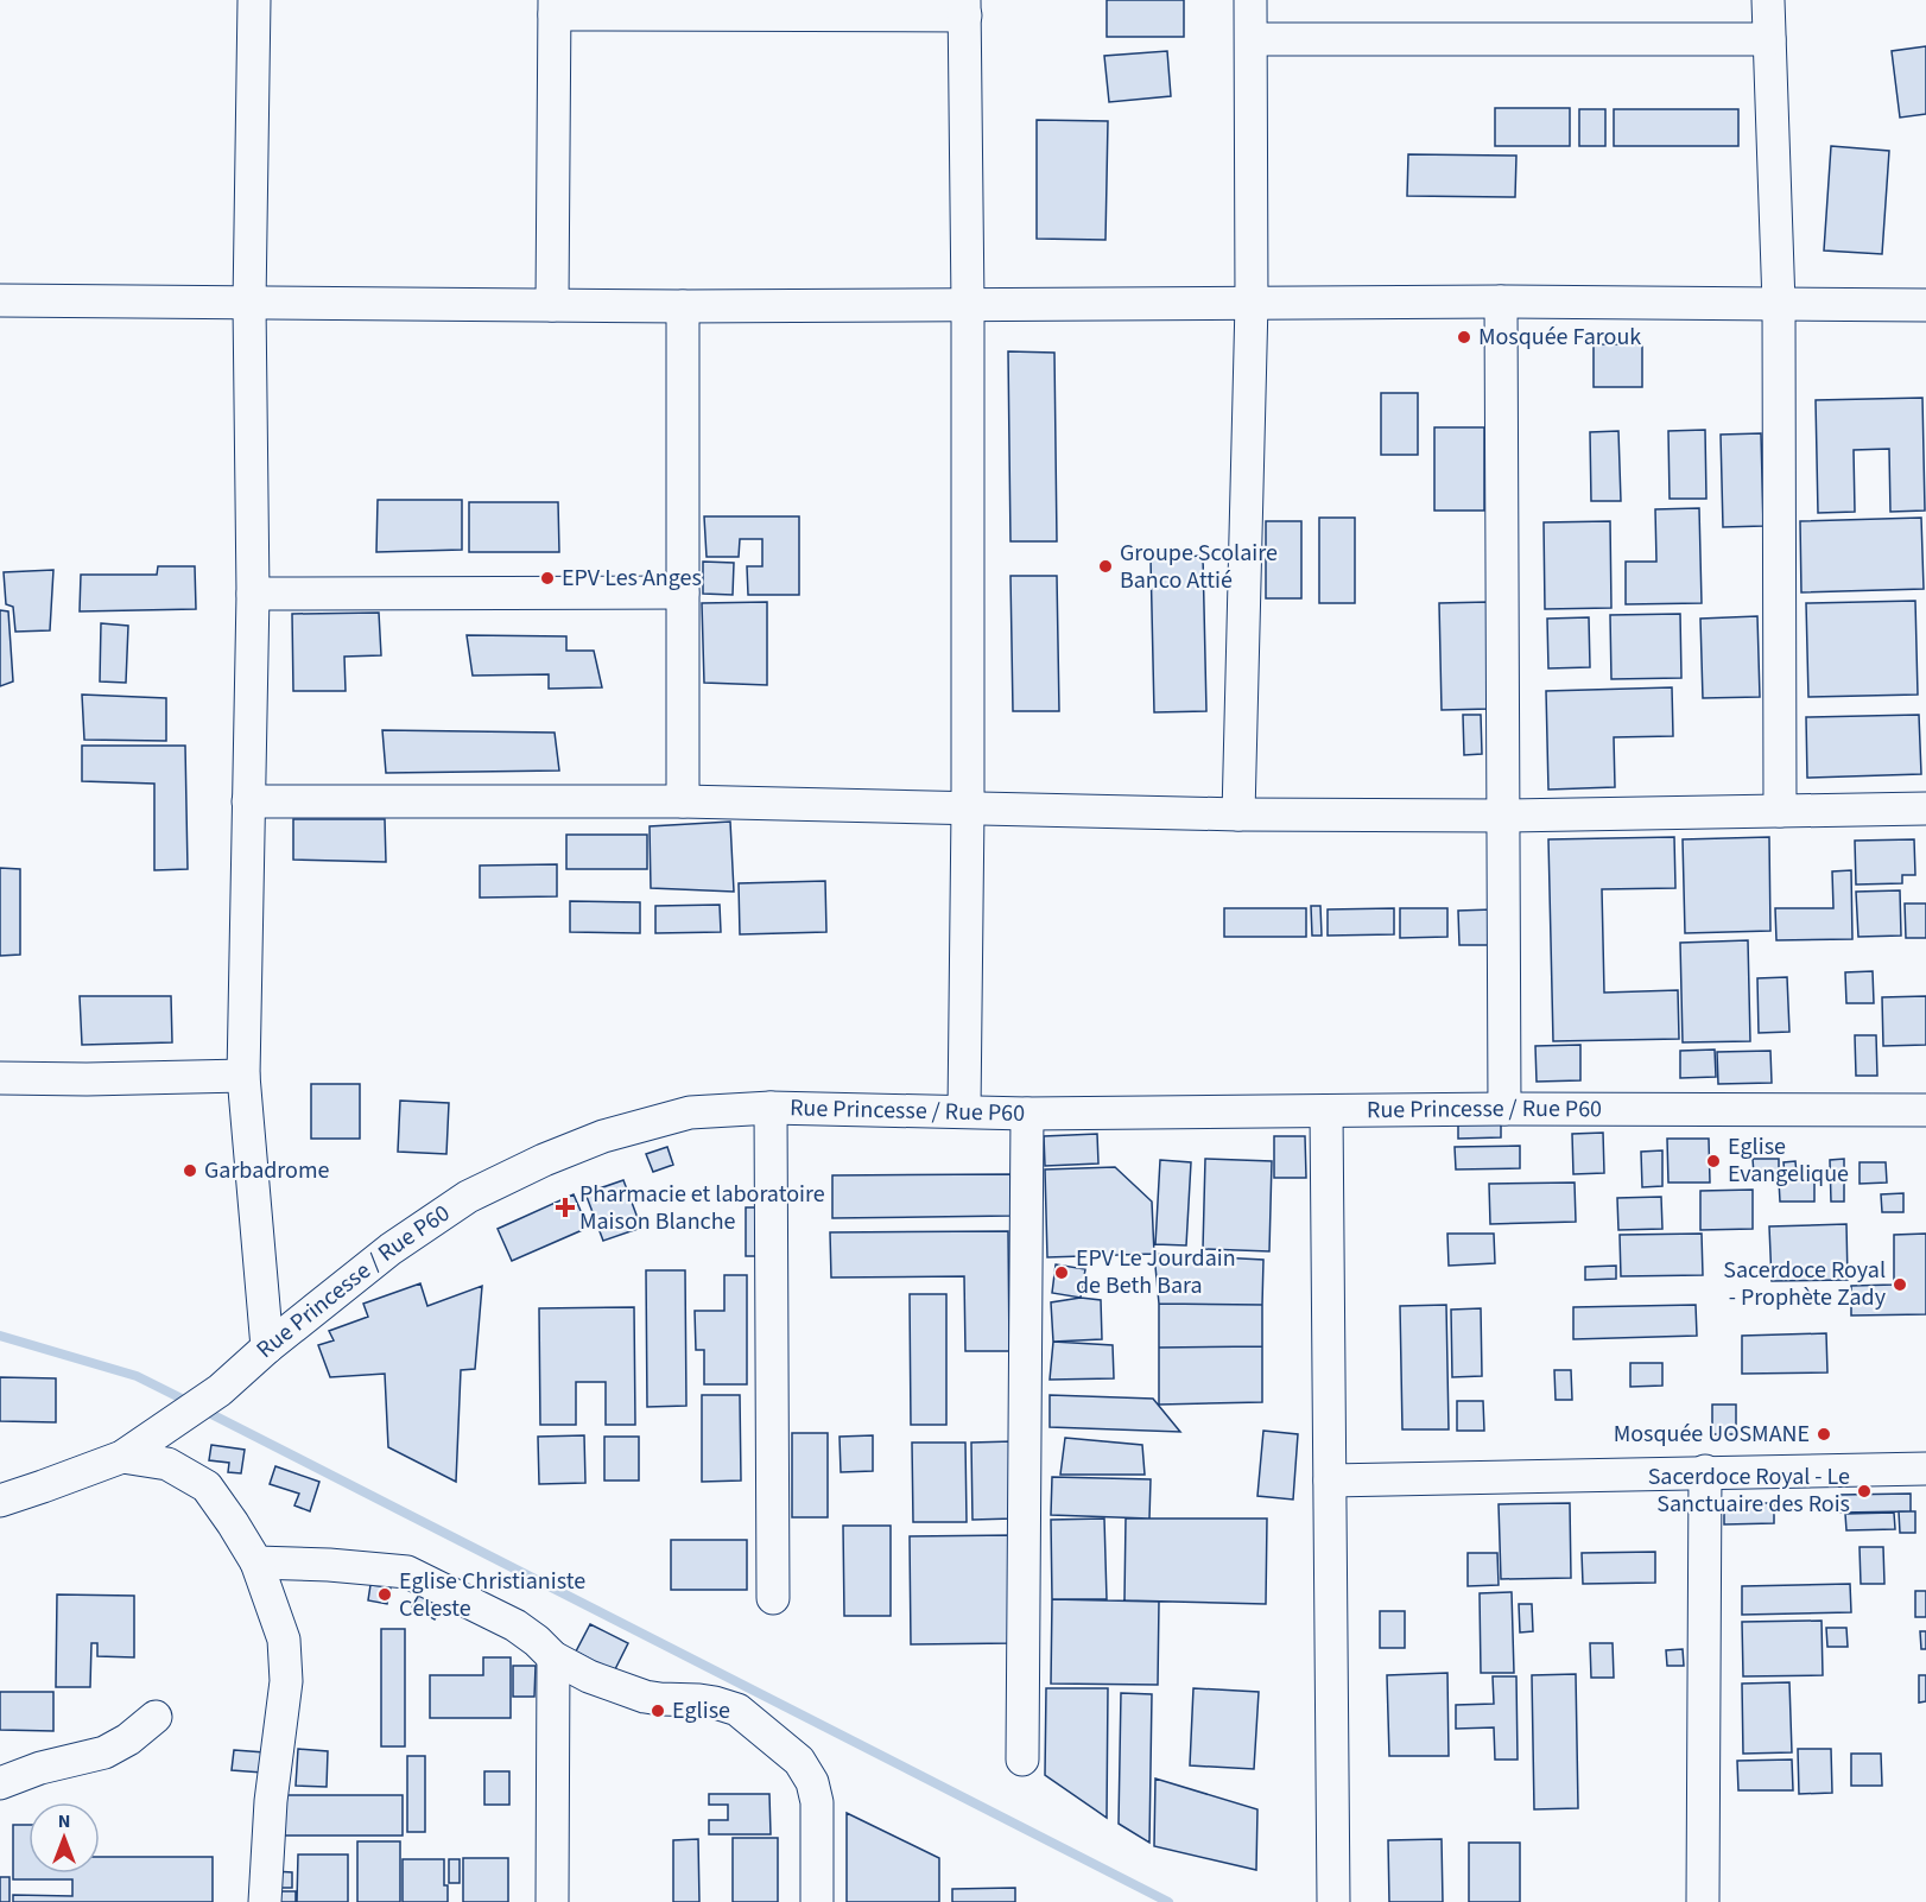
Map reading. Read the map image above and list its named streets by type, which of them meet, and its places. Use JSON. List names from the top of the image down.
{
  "streets": {
    "street": ["Rue Princesse / Rue P60"]
  },
  "places": {
    "other": [
      "Mosquée Farouk",
      "Groupe Scolaire Banco Attié",
      "EPV Les Anges",
      "Eglise Evangelique",
      "Garbadrome",
      "EPV Le Jourdain de Beth Bara",
      "Sacerdoce Royal - Prophète Zady",
      "Mosquée UOSMANE",
      "Sacerdoce Royal - Le Sanctuaire des Rois",
      "Eglise Christianiste Celeste",
      "Eglise"
    ],
    "health": ["Pharmacie et laboratoire Maison Blanche"]
  },
  "north": "top"
}
